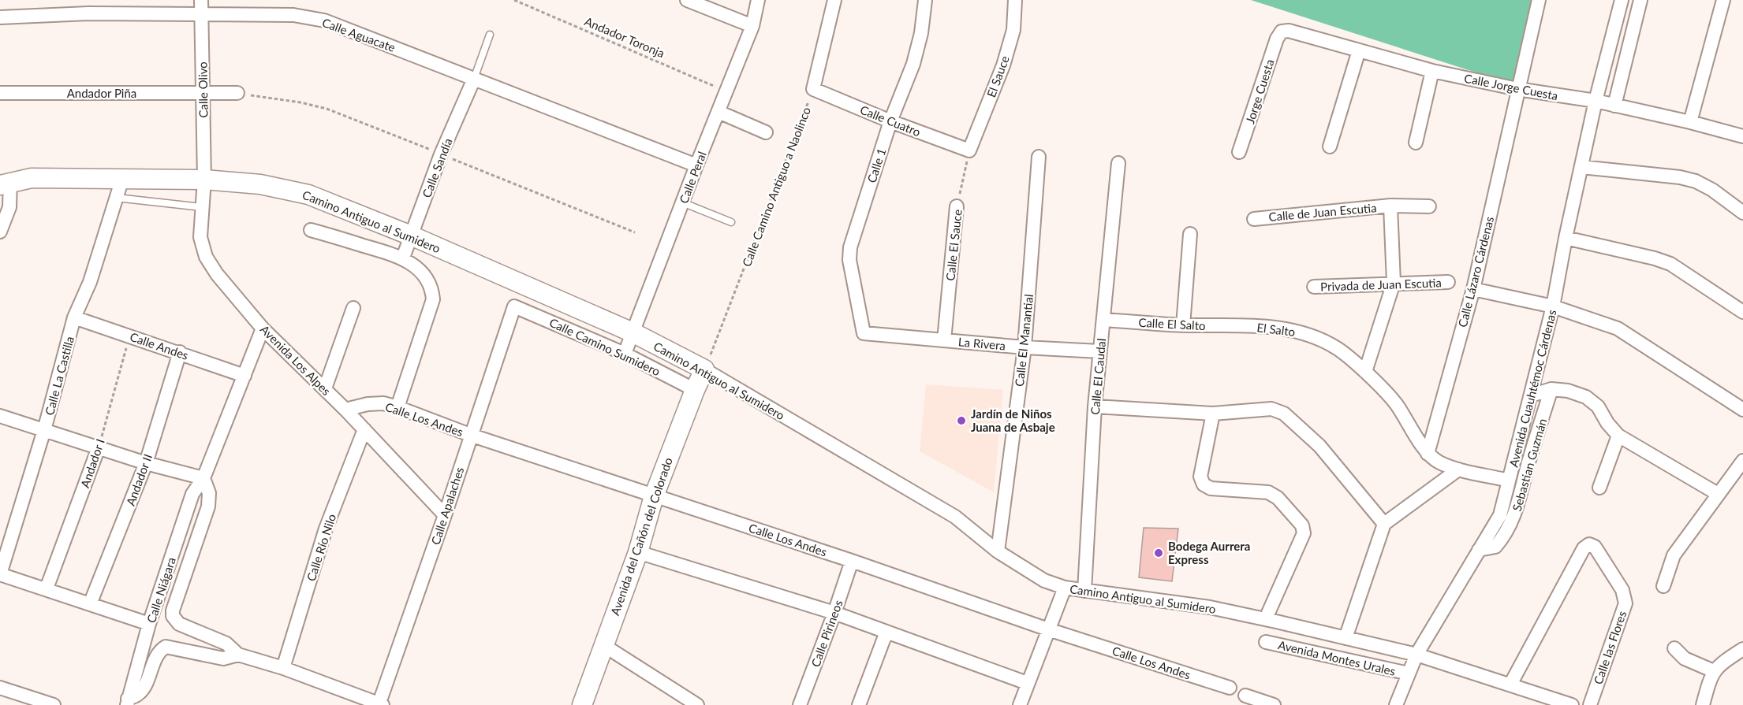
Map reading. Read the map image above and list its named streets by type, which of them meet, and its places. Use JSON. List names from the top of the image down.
{
  "streets": {
    "main road": ["Camino Antiguo al Sumidero", "Avenida del Cañón del Colorado"],
    "street": [
      "Calle Aguacate",
      "El Sauce",
      "Calle Jorge Cuesta",
      "Calle Olivo",
      "Jorge Cuesta",
      "Andador Piña",
      "Calle Cuatro",
      "Calle 1",
      "Calle Sandía",
      "Calle Peral",
      "Calle de Juan Escutia",
      "Calle El Sauce",
      "Calle Lázaro Cárdenas",
      "Privada de Juan Escutia",
      "Calle El Salto",
      "El Salto",
      "Calle El Manantial",
      "La Rivera",
      "Calle Andes",
      "Calle Camino Sumidero",
      "Avenida Los Alpes",
      "Calle La Castilla",
      "Calle El Caudal",
      "Avenida Cuauhtémoc Cárdenas",
      "Calle Los Andes",
      "Andador I",
      "Sebastian Guzmán",
      "Andador II",
      "Calle Apalaches",
      "Calle Río Nilo",
      "Calle Niágara",
      "Calle Pirineos",
      "Calle las Flores",
      "Avenida Montes Urales"
    ],
    "path": ["Andador Toronja", "Calle Camino Antiguo a Naolinco"]
  },
  "crossings": [
    ["Calle Aguacate", "Calle Olivo"],
    ["Calle Aguacate", "Calle Sandía"],
    ["Calle Aguacate", "Calle Peral"],
    ["Andador Toronja", "Calle Peral"],
    ["El Sauce", "Calle Cuatro"],
    ["El Sauce", "Calle El Sauce"],
    ["Calle Jorge Cuesta", "Jorge Cuesta"],
    ["Calle Jorge Cuesta", "Calle Lázaro Cárdenas"],
    ["Calle Jorge Cuesta", "Avenida Cuauhtémoc Cárdenas"],
    ["Calle Olivo", "Andador Piña"],
    ["Calle Olivo", "Camino Antiguo al Sumidero"],
    ["Calle Olivo", "Avenida Los Alpes"],
    ["Calle Cuatro", "Calle 1"],
    ["Calle Cuatro", "Calle Camino Antiguo a Naolinco"],
    ["Calle Cuatro", "Calle El Sauce"],
    ["Calle 1", "La Rivera"],
    ["Calle Sandía", "Camino Antiguo al Sumidero"],
    ["Calle Peral", "Camino Antiguo al Sumidero"],
    ["Calle Peral", "Calle Camino Sumidero"],
    ["Calle Camino Antiguo a Naolinco", "Camino Antiguo al Sumidero"],
    ["Calle Camino Antiguo a Naolinco", "Avenida del Cañón del Colorado"],
    ["Camino Antiguo al Sumidero", "Calle El Manantial"],
    ["Camino Antiguo al Sumidero", "Avenida Los Alpes"],
    ["Camino Antiguo al Sumidero", "Calle La Castilla"],
    ["Camino Antiguo al Sumidero", "Calle El Caudal"],
    ["Camino Antiguo al Sumidero", "Avenida Cuauhtémoc Cárdenas"],
    ["Camino Antiguo al Sumidero", "Avenida del Cañón del Colorado"],
    ["Camino Antiguo al Sumidero", "Calle las Flores"],
    ["Calle El Sauce", "La Rivera"],
    ["Calle Lázaro Cárdenas", "El Salto"],
    ["Calle El Salto", "El Salto"],
    ["Calle El Salto", "Calle El Caudal"],
    ["Calle El Manantial", "La Rivera"],
    ["La Rivera", "Calle El Caudal"],
    ["Calle Andes", "Calle La Castilla"],
    ["Calle Andes", "Andador I"],
    ["Calle Andes", "Andador II"],
    ["Calle Andes", "Calle Niágara"],
    ["Calle Camino Sumidero", "Calle Apalaches"],
    ["Calle Camino Sumidero", "Avenida del Cañón del Colorado"],
    ["Avenida Los Alpes", "Calle Los Andes"],
    ["Avenida Los Alpes", "Calle Apalaches"],
    ["Avenida Los Alpes", "Calle Río Nilo"],
    ["Avenida Los Alpes", "Calle Niágara"],
    ["Avenida Cuauhtémoc Cárdenas", "Sebastian Guzmán"],
    ["Avenida Cuauhtémoc Cárdenas", "Avenida Montes Urales"],
    ["Calle Los Andes", "Calle Apalaches"],
    ["Calle Los Andes", "Avenida del Cañón del Colorado"],
    ["Calle Los Andes", "Calle Pirineos"]
  ],
  "places": ["Jardín de Niños Juana de Asbaje", "Bodega Aurrera Express"]
}
